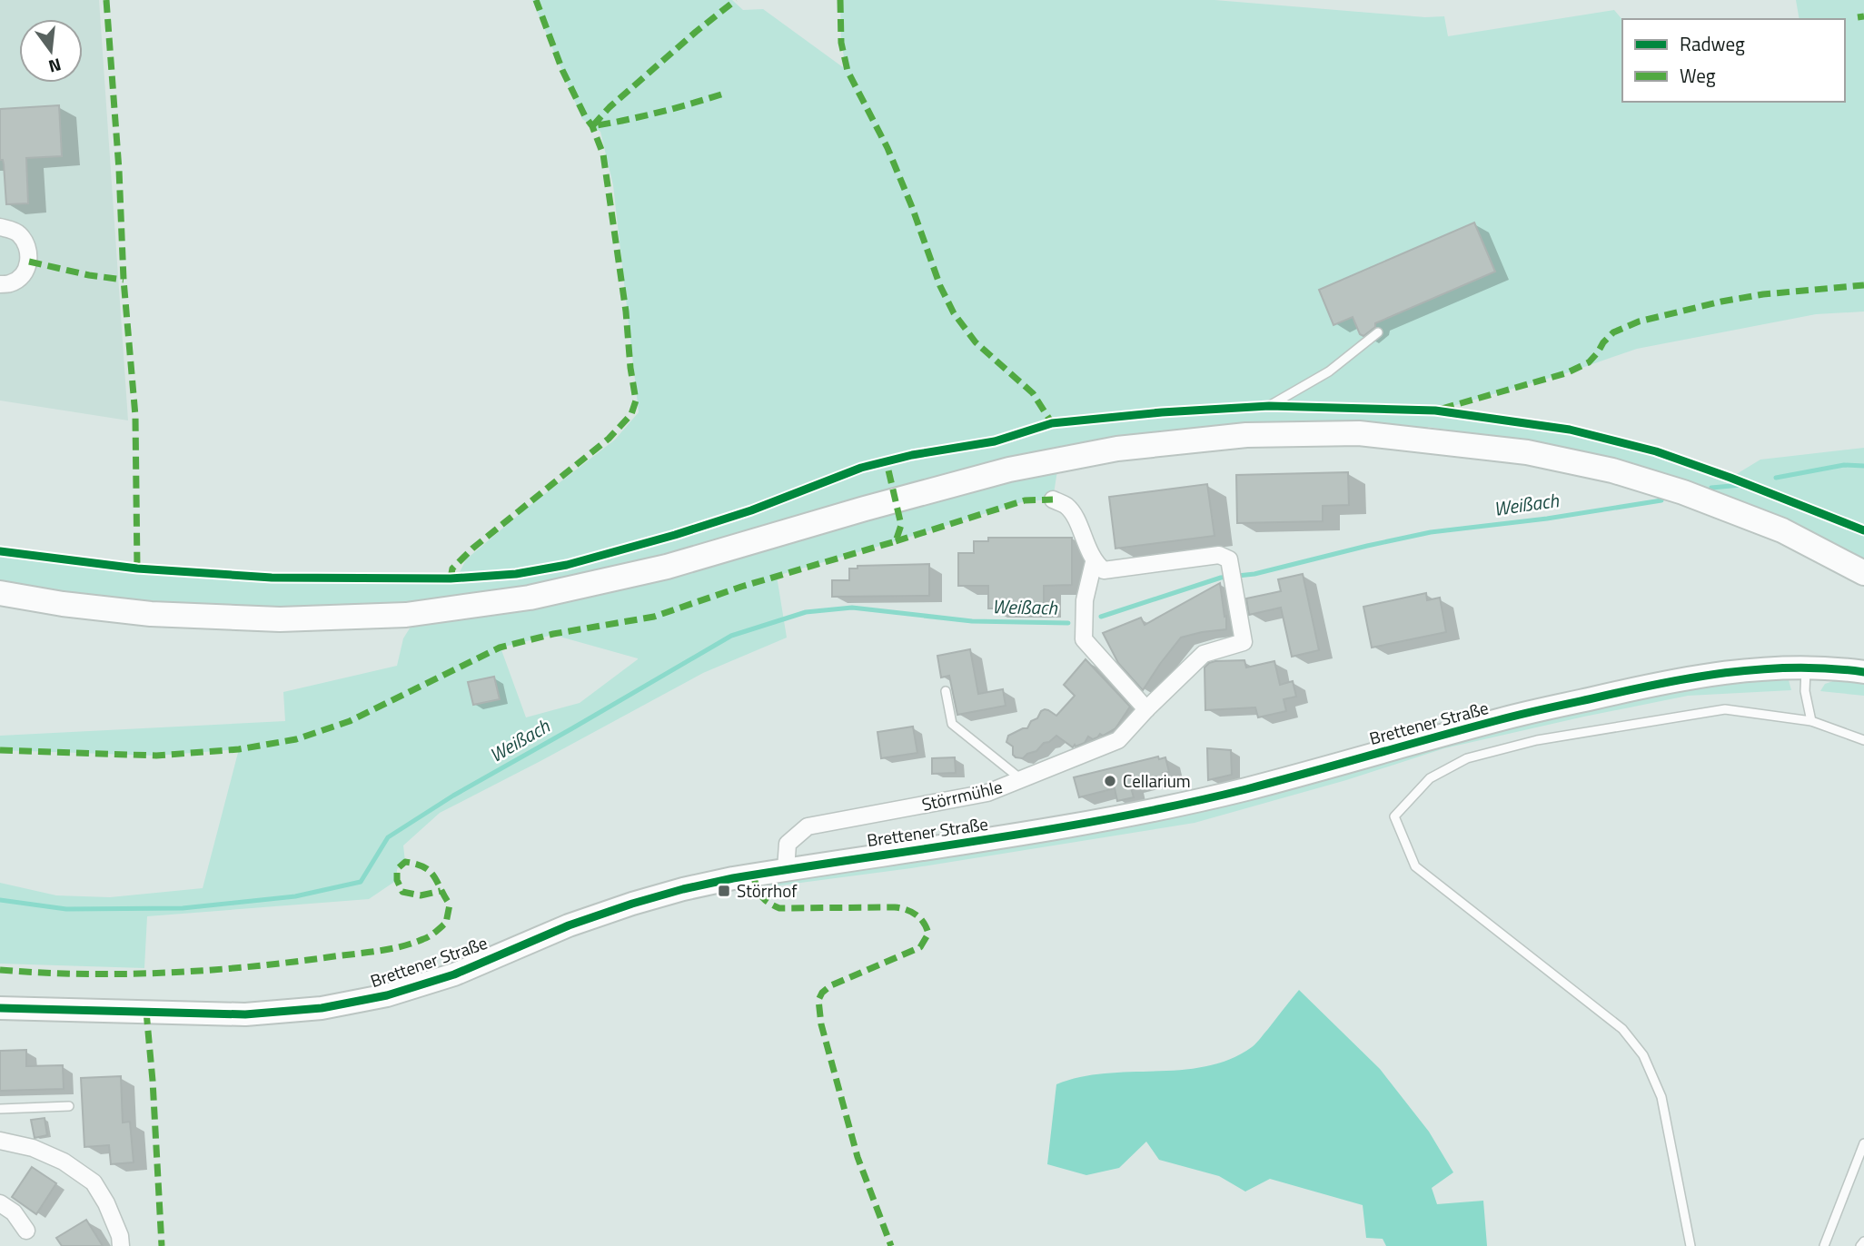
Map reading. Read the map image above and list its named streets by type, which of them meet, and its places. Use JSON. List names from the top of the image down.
{
  "streets": {
    "street": ["Brettener Straße", "Störrmühle"]
  },
  "crossings": [
    ["Brettener Straße", "Störrmühle"]
  ],
  "water": ["Weißach"],
  "places": {
    "other": ["Cellarium"],
    "transit": ["Störrhof"]
  },
  "legend": ["Radweg", "Weg"],
  "north": "bottom"
}
